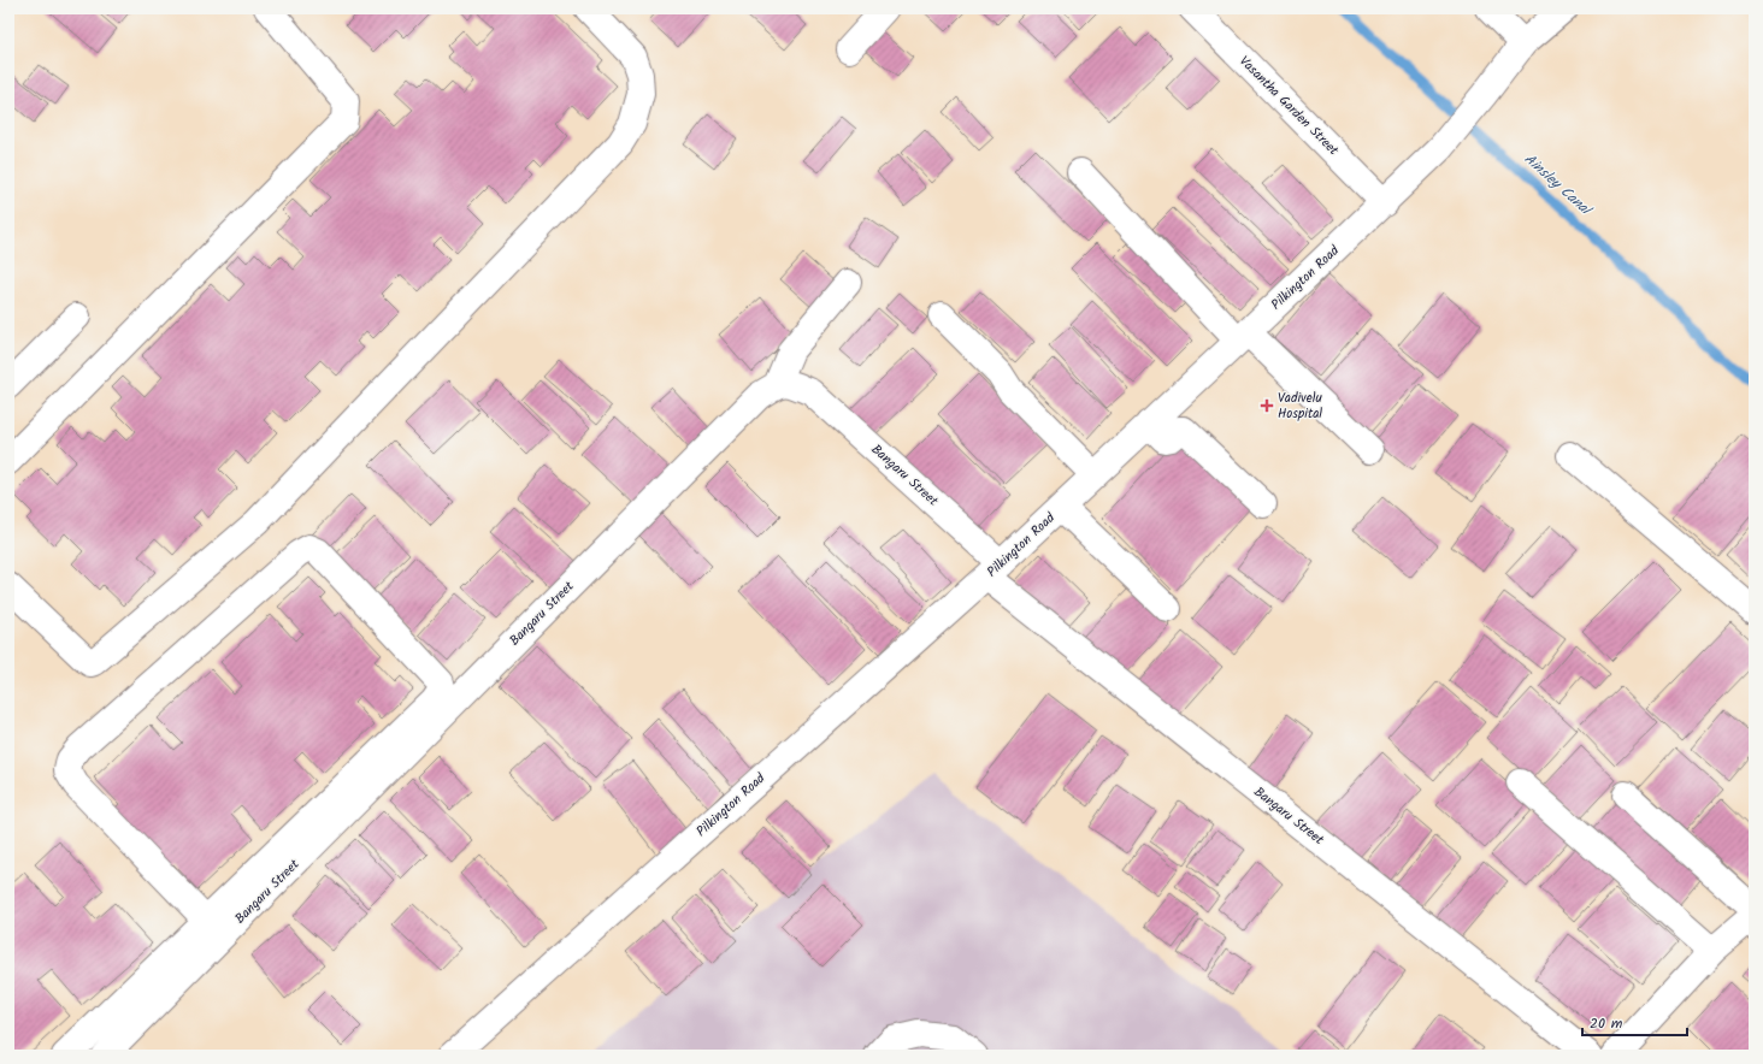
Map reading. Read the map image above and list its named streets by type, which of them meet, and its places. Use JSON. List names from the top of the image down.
{
  "streets": {
    "street": ["Vasantha Garden Street", "Pilkington Road", "Bangaru Street"]
  },
  "crossings": [
    ["Vasantha Garden Street", "Pilkington Road"],
    ["Pilkington Road", "Bangaru Street"]
  ],
  "water": ["Ainsley Canal"],
  "places": {
    "health": ["Vadivelu Hospital"]
  },
  "scale_bar": "20 m"
}
